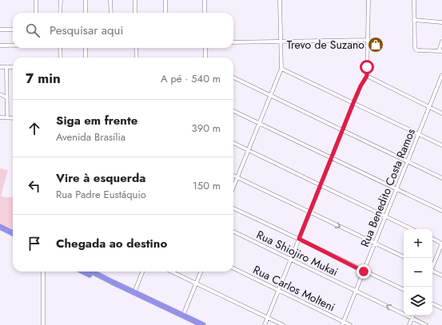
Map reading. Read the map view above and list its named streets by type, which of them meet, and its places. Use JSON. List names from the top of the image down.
{
  "streets": {
    "street": ["Rua Benedito Costa Ramos", "Rua Shiojiro Mukai", "Rua Carlos Molteni"]
  },
  "crossings": [
    ["Rua Benedito Costa Ramos", "Rua Shiojiro Mukai"],
    ["Rua Benedito Costa Ramos", "Rua Carlos Molteni"]
  ],
  "places": {
    "shop": ["Trevo de Suzano"]
  },
  "page": {
    "search": "Pesquisar aqui",
    "heading": ["7 min", "A pé · 540 m"],
    "list": [
      ["Siga em frente", "Avenida Brasília", "390 m"],
      ["Vire à esquerda", "Rua Padre Eustáquio", "150 m"],
      "Chegada ao destino"
    ],
    "map_buttons": ["+", "−"]
  }
}
